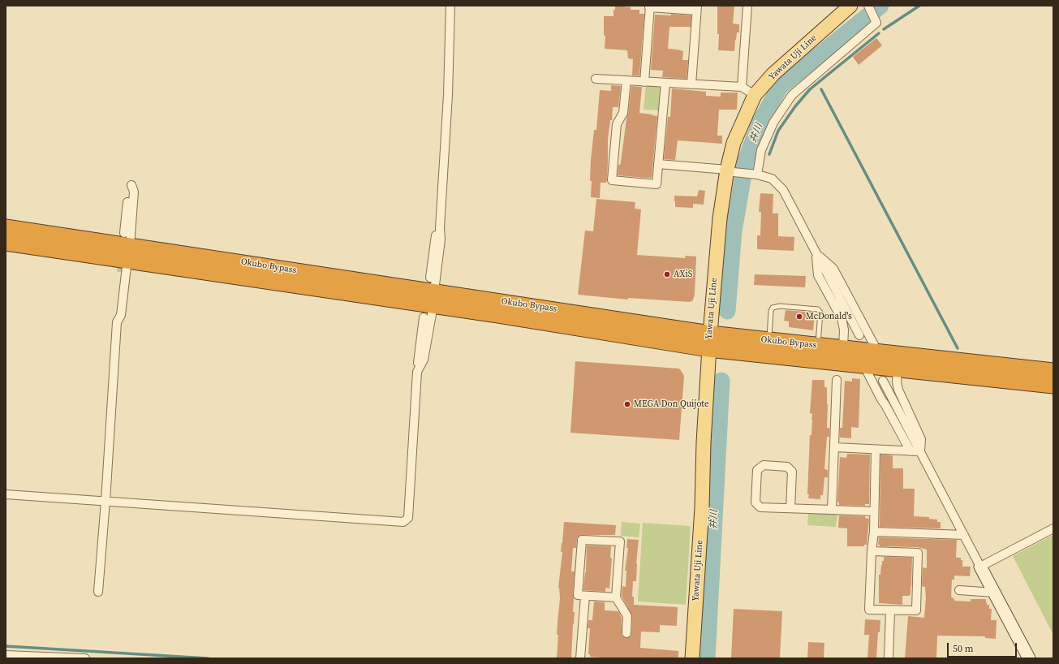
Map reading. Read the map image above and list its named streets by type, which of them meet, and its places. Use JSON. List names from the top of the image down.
{
  "streets": {
    "highway": ["Okubo Bypass"],
    "main road": ["Yawata Uji Line"]
  },
  "crossings": [
    ["Yawata Uji Line", "Okubo Bypass"]
  ],
  "water": ["井川"],
  "places": ["AXiS", "McDonald's", "MEGA Don Quijote"],
  "scale_bar": "50 m"
}
